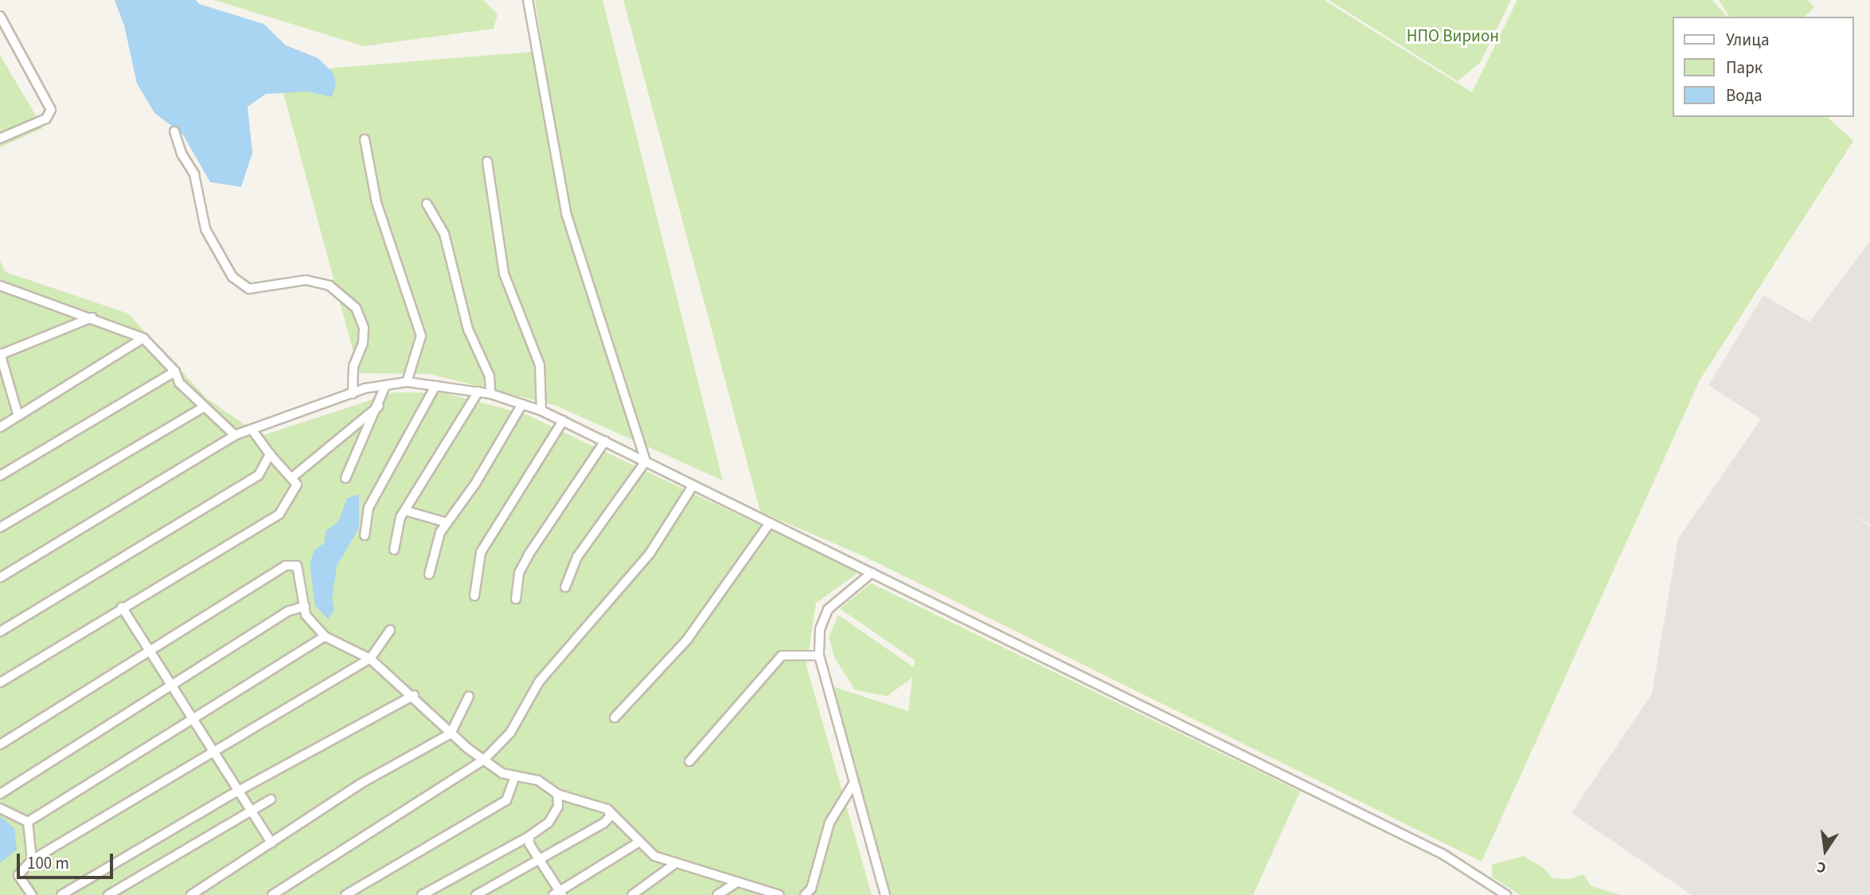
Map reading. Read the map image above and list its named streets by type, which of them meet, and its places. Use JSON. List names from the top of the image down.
{
  "parks": ["НПО Вирион"],
  "legend": ["Улица", "Парк", "Вода"],
  "scale_bar": "100 m",
  "north": "bottom"
}
